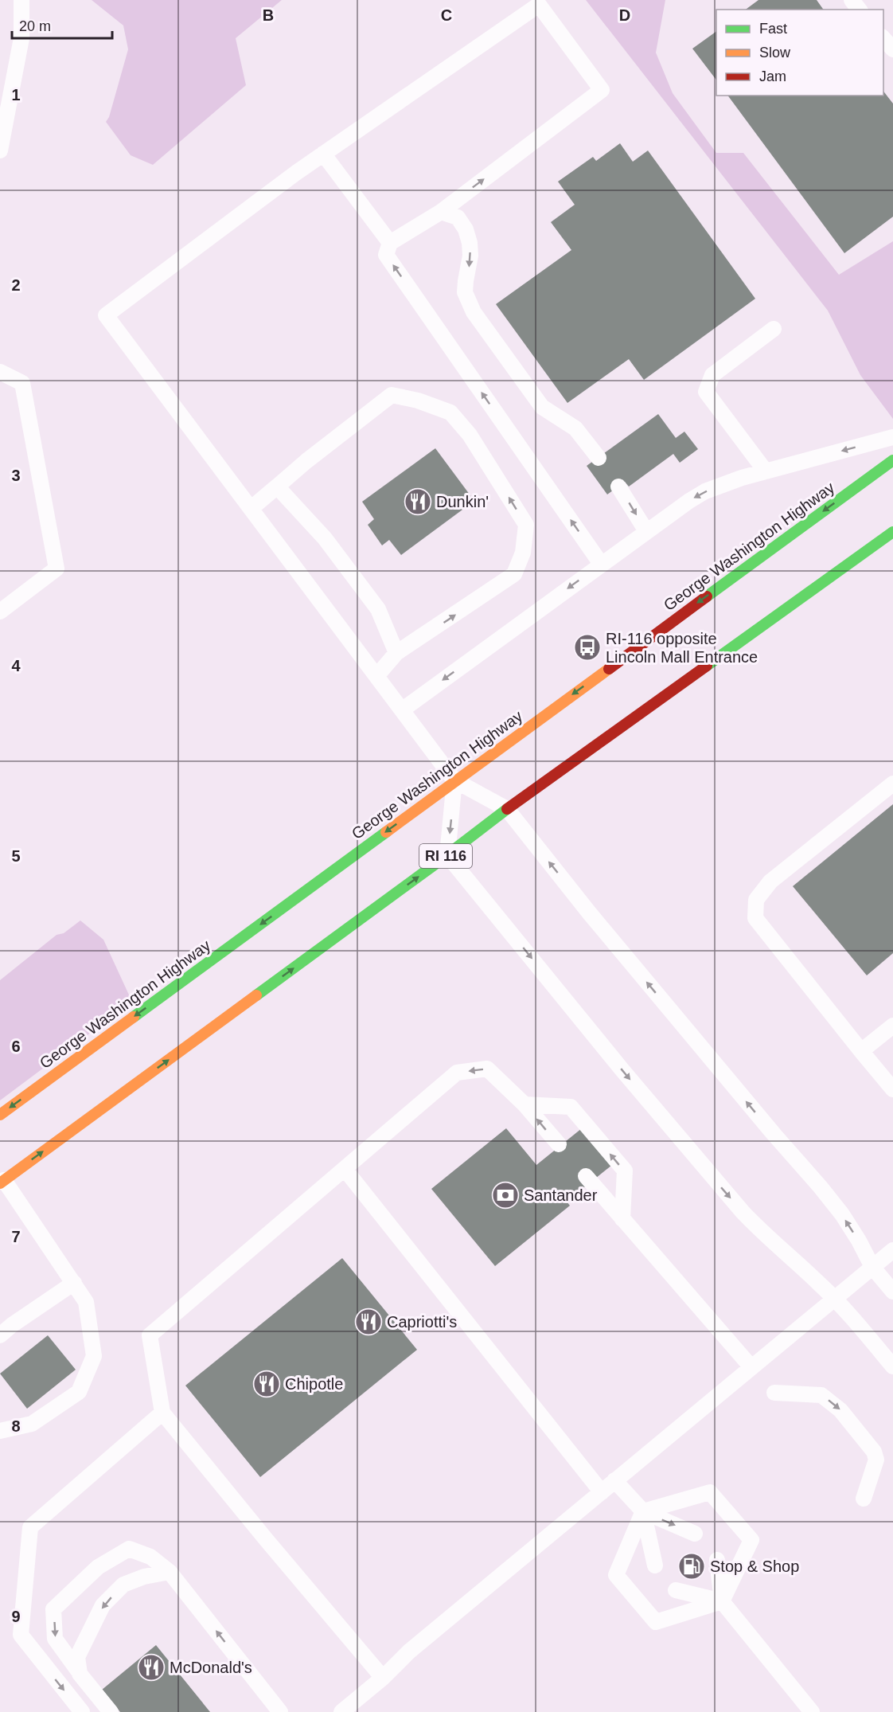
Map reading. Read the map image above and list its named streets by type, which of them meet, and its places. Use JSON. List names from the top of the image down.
{
  "streets": {
    "main road": ["George Washington Highway", "RI 116"]
  },
  "places": {
    "restaurant": [
      "Dunkin'",
      "Capriotti's",
      "Chipotle",
      "McDonald's"
    ],
    "bus stop": ["RI-116 opposite Lincoln Mall Entrance"],
    "bank": ["Santander"],
    "fuel station": ["Stop & Shop"]
  },
  "legend": ["Fast", "Slow", "Jam"],
  "scale_bar": "20 m",
  "grid": {
    "columns": ["B", "C", "D"],
    "rows": [
      "1",
      "2",
      "3",
      "4",
      "5",
      "6",
      "7",
      "8",
      "9"
    ]
  }
}
